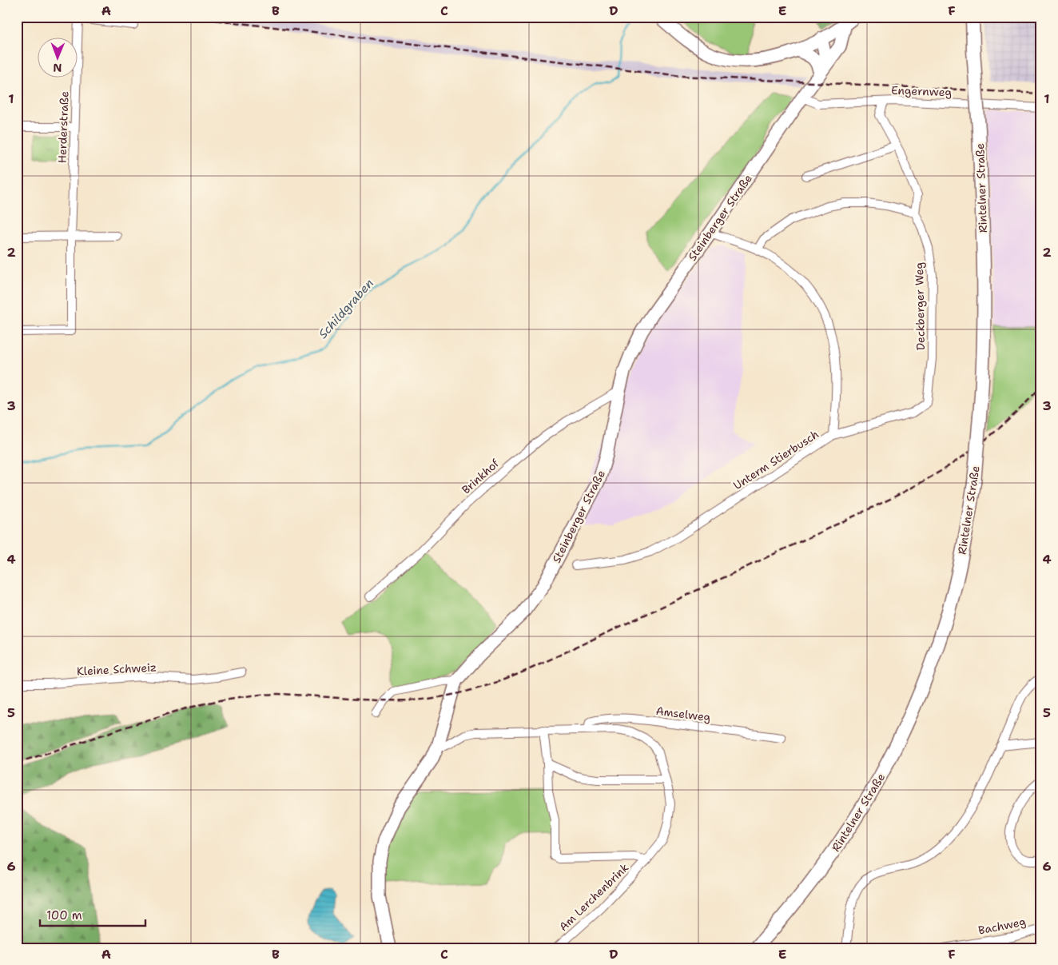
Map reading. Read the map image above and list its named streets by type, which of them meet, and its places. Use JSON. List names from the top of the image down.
{
  "streets": {
    "main road": ["Rintelner Straße"],
    "street": [
      "Engernweg",
      "Herderstraße",
      "Steinberger Straße",
      "Deckberger Weg",
      "Unterm Stierbusch",
      "Brinkhof",
      "Kleine Schweiz",
      "Amselweg",
      "Am Lerchenbrink",
      "Bachweg"
    ]
  },
  "crossings": [
    ["Engernweg", "Steinberger Straße"],
    ["Steinberger Straße", "Unterm Stierbusch"],
    ["Steinberger Straße", "Brinkhof"],
    ["Steinberger Straße", "Am Lerchenbrink"],
    ["Deckberger Weg", "Unterm Stierbusch"],
    ["Amselweg", "Am Lerchenbrink"]
  ],
  "water": ["Schildgraben"],
  "scale_bar": "100 m",
  "north": "bottom",
  "grid": {
    "columns": [
      "A",
      "B",
      "C",
      "D",
      "E",
      "F"
    ],
    "rows": [
      "1",
      "2",
      "3",
      "4",
      "5",
      "6"
    ]
  }
}
